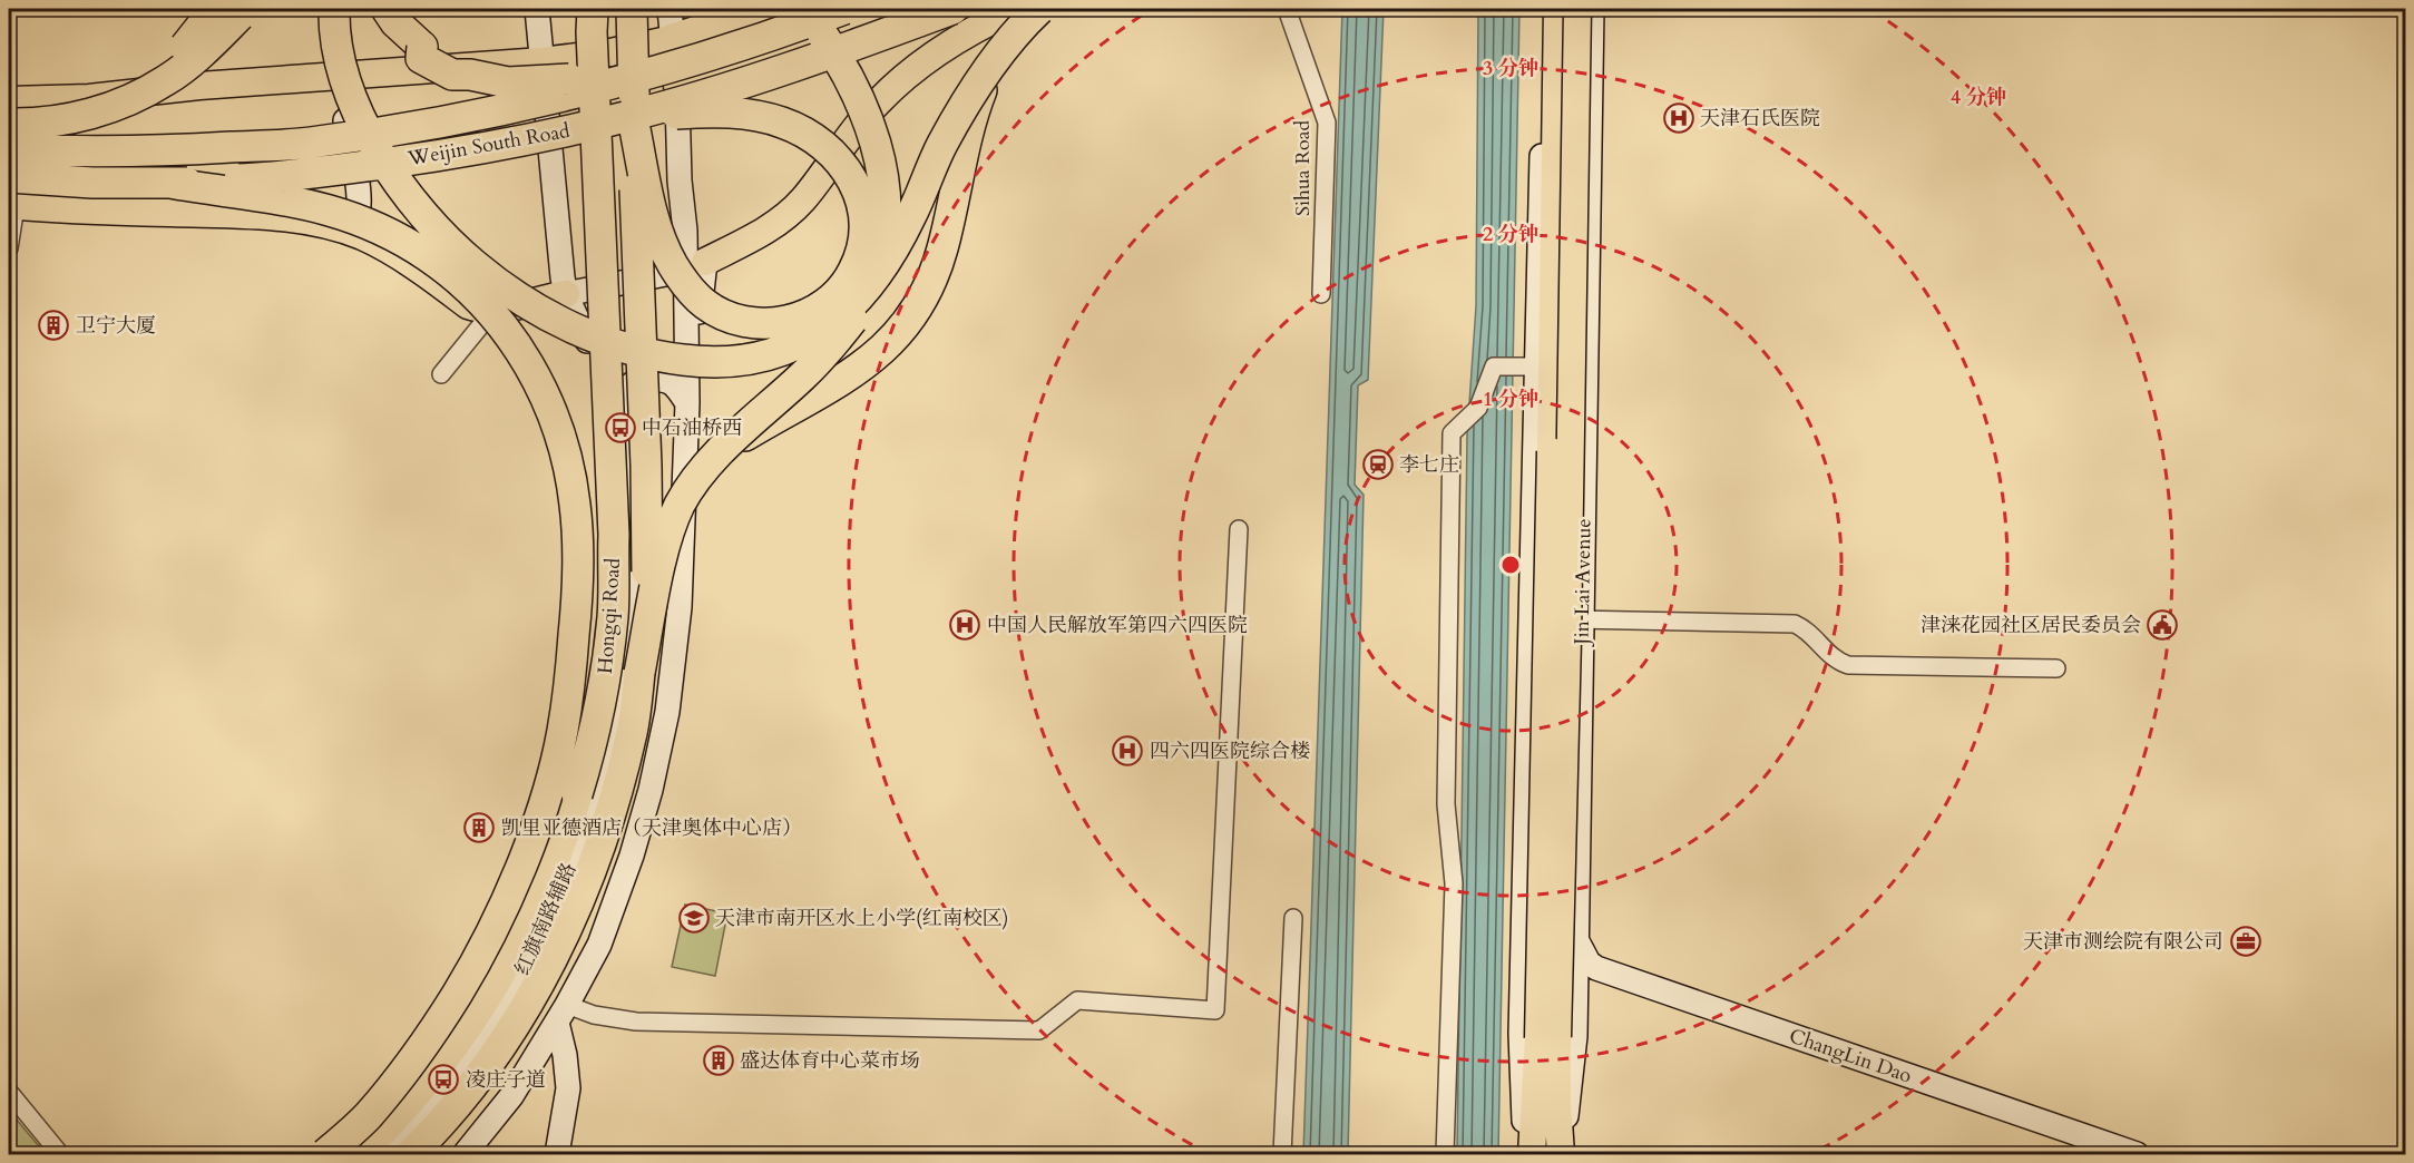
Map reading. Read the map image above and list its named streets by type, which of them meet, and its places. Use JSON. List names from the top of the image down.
{
  "streets": {
    "highway": ["Weijin South Road", "Hongqi Road"],
    "main road": ["Jin Lai Avenue"],
    "street": ["Sihua Road", "红旗南路辅路", "ChangLin Dao"]
  },
  "crossings": [
    ["Weijin South Road", "Hongqi Road"],
    ["Jin Lai Avenue", "ChangLin Dao"]
  ],
  "places": {
    "hospital": ["天津石氏医院", "中国人民解放军第四六四医院", "四六四医院综合楼"],
    "building": ["卫宁大厦", "凯里亚德酒店（天津奥体中心店）", "盛达体育中心菜市场"],
    "bus stop": ["中石油桥西", "凌庄子道"],
    "station": ["李七庄"],
    "public building": ["津涞花园社区居民委员会"],
    "school or university": ["天津市南开区水上小学(红南校区)"],
    "office": ["天津市测绘院有限公司"]
  },
  "rings": [
    "3 分钟",
    "4 分钟",
    "2 分钟",
    "1 分钟"
  ]
}
